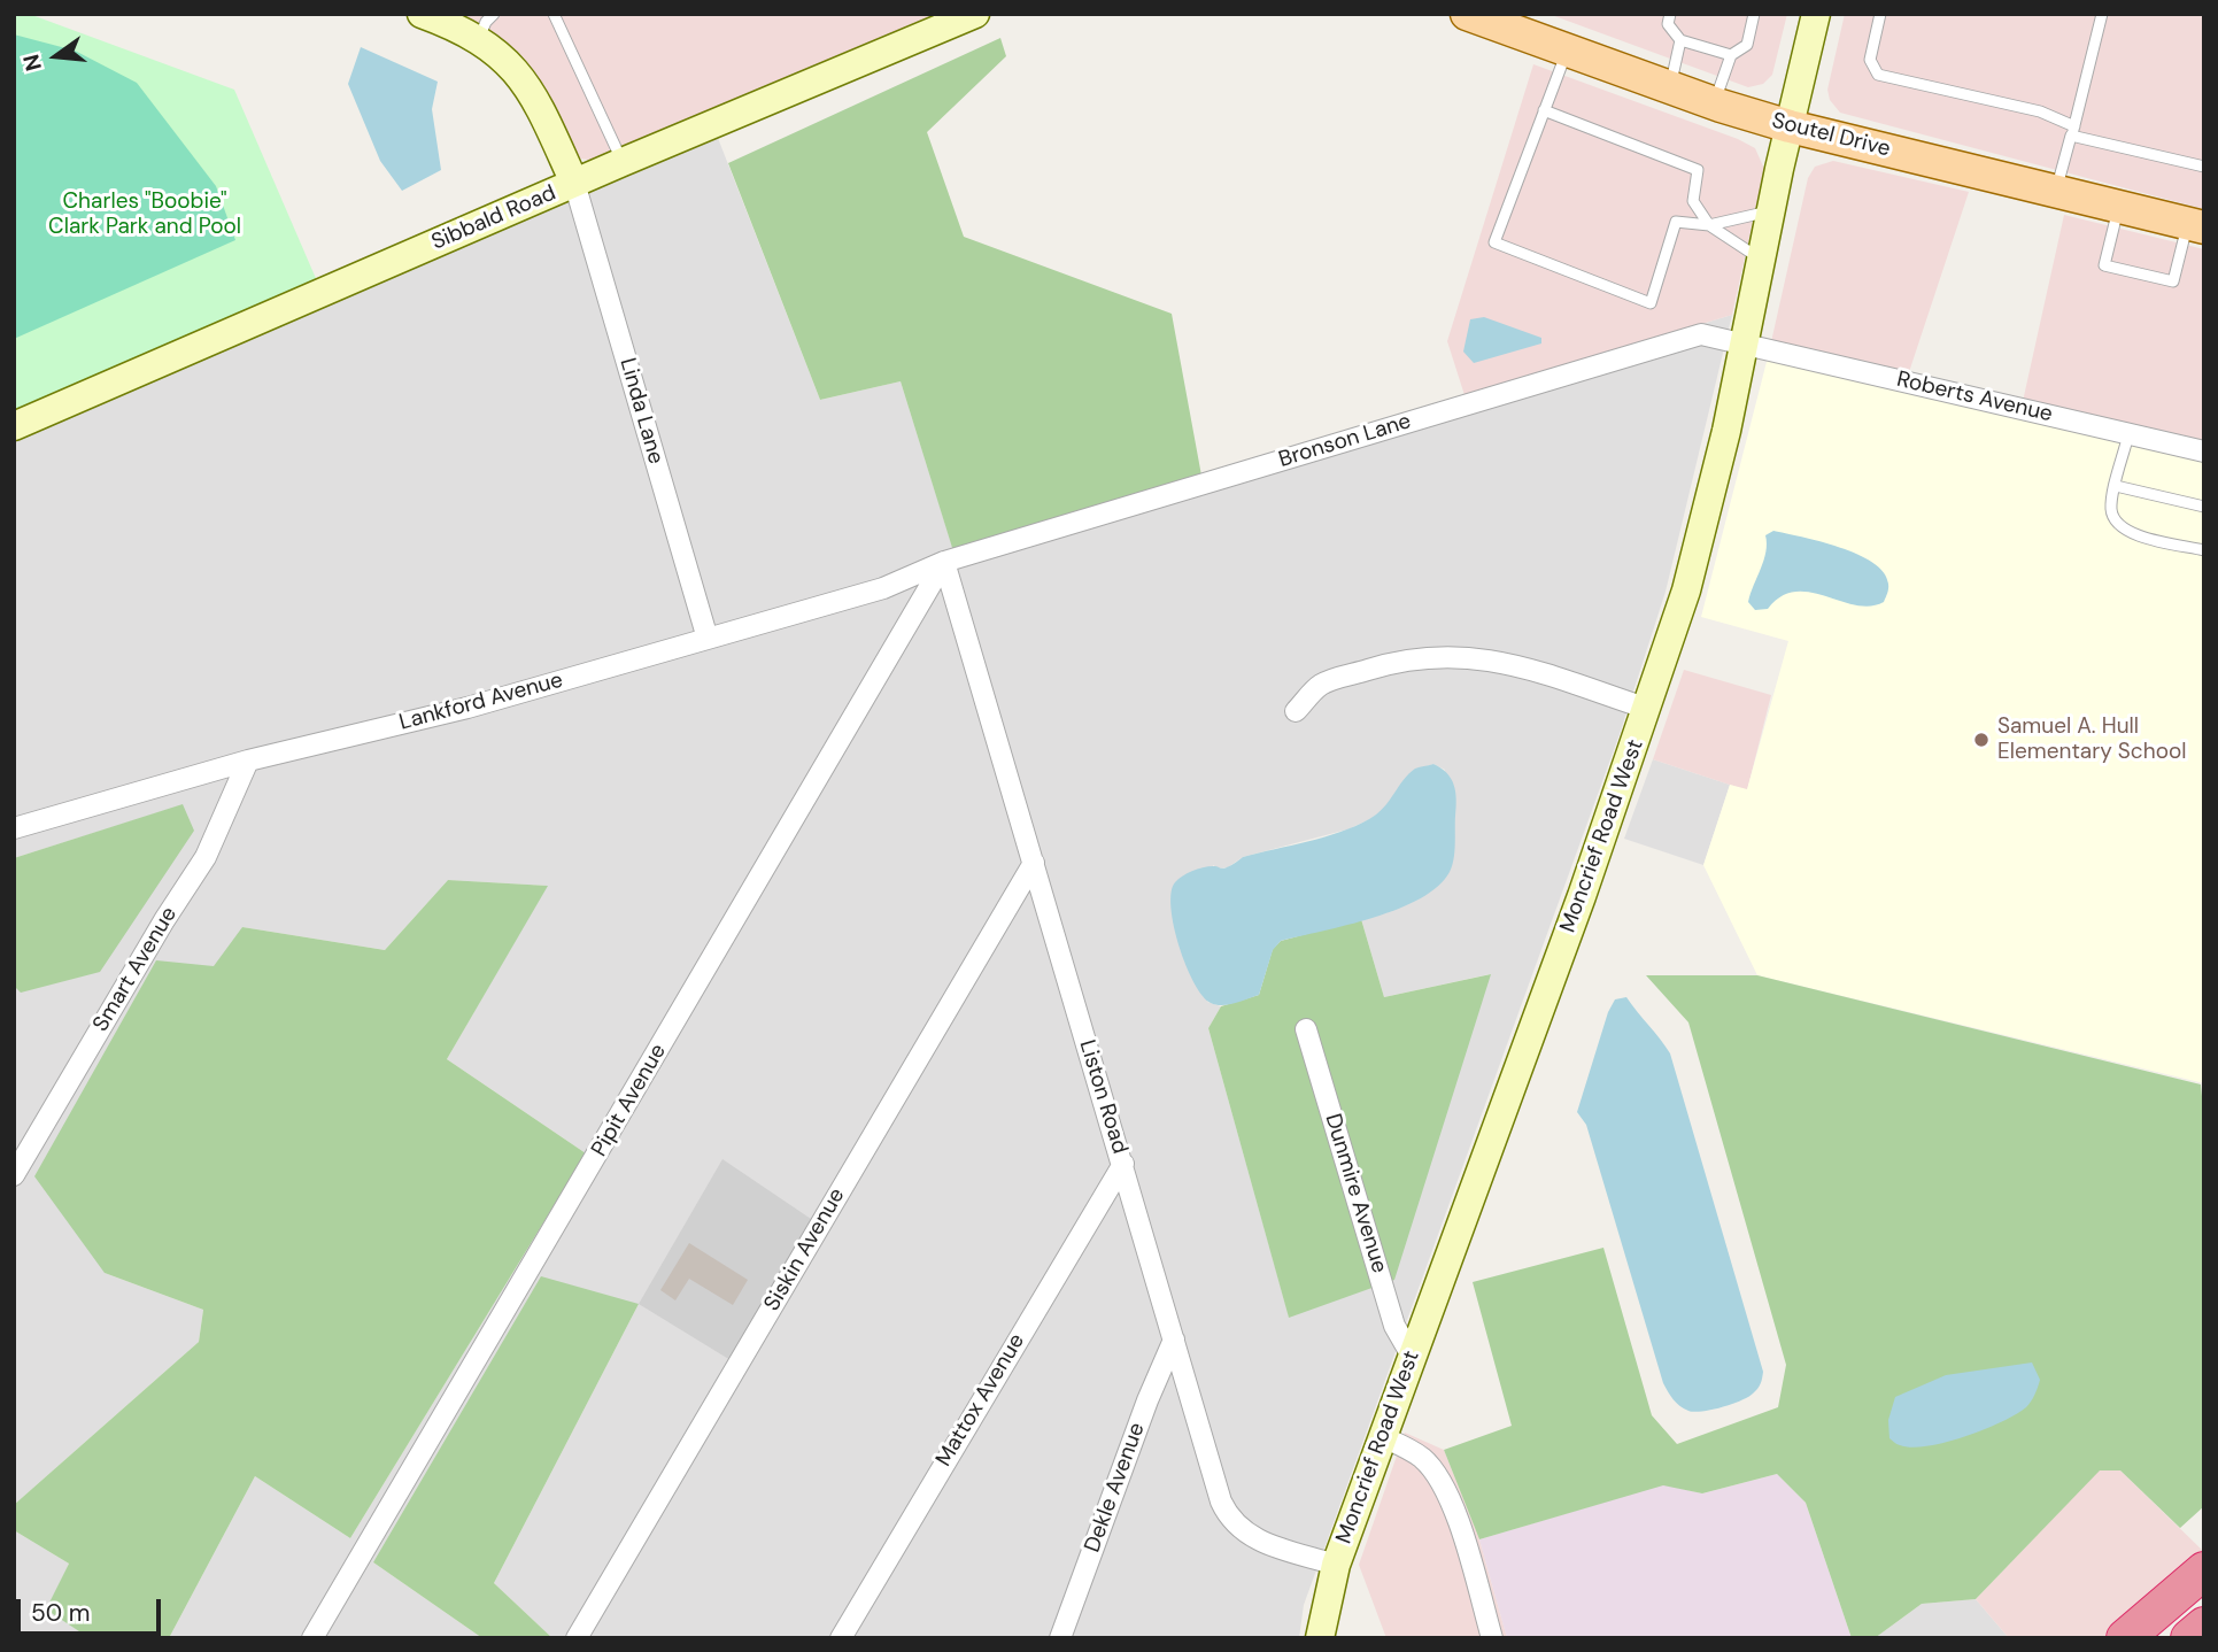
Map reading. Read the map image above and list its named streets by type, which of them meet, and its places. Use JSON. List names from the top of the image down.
{
  "streets": {
    "main road": ["Soutel Drive", "Sibbald Road", "Moncrief Road West"],
    "street": [
      "Roberts Avenue",
      "Linda Lane",
      "Bronson Lane",
      "Lankford Avenue",
      "Smart Avenue",
      "Liston Road",
      "Pipit Avenue",
      "Dunmire Avenue",
      "Siskin Avenue",
      "Mattox Avenue",
      "Dekle Avenue"
    ]
  },
  "crossings": [
    ["Soutel Drive", "Moncrief Road West"],
    ["Sibbald Road", "Linda Lane"],
    ["Roberts Avenue", "Bronson Lane"],
    ["Roberts Avenue", "Moncrief Road West"],
    ["Linda Lane", "Lankford Avenue"],
    ["Bronson Lane", "Lankford Avenue"],
    ["Bronson Lane", "Moncrief Road West"],
    ["Bronson Lane", "Liston Road"],
    ["Bronson Lane", "Pipit Avenue"],
    ["Lankford Avenue", "Smart Avenue"],
    ["Lankford Avenue", "Liston Road"],
    ["Lankford Avenue", "Pipit Avenue"],
    ["Moncrief Road West", "Liston Road"],
    ["Moncrief Road West", "Dunmire Avenue"],
    ["Liston Road", "Pipit Avenue"],
    ["Liston Road", "Siskin Avenue"],
    ["Liston Road", "Mattox Avenue"],
    ["Liston Road", "Dekle Avenue"]
  ],
  "parks": ["Charles \"Boobie\" Clark Park and Pool"],
  "places": ["Samuel A. Hull Elementary School"],
  "scale_bar": "50 m",
  "north": "left"
}
